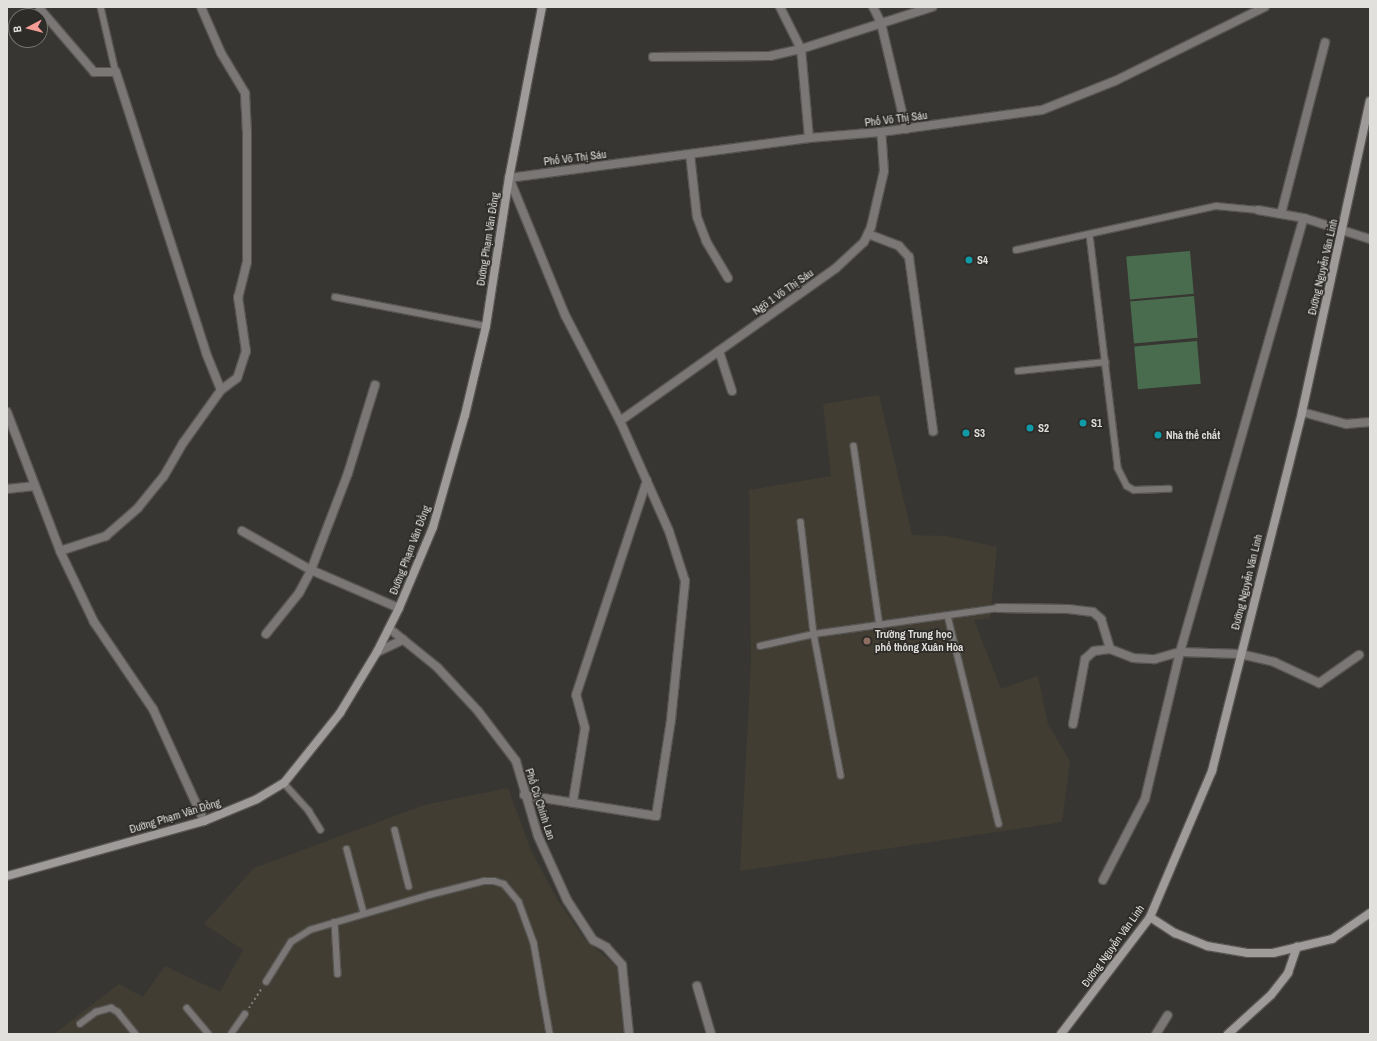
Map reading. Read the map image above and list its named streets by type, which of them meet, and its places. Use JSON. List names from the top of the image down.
{
  "streets": {
    "street": [
      "Phố Võ Thị Sáu",
      "Đường Phạm Văn Đồng",
      "Đường Nguyễn Văn Linh",
      "Ngõ 1 Võ Thị Sáu",
      "Phố Cù Chính Lan"
    ]
  },
  "crossings": [
    ["Phố Võ Thị Sáu", "Đường Phạm Văn Đồng"],
    ["Phố Võ Thị Sáu", "Ngõ 1 Võ Thị Sáu"],
    ["Đường Phạm Văn Đồng", "Phố Cù Chính Lan"]
  ],
  "places": [
    "S4",
    "S1",
    "S2",
    "S3",
    "Nhà thể chất",
    "Trường Trung học phổ thông Xuân Hòa"
  ],
  "north": "left"
}
